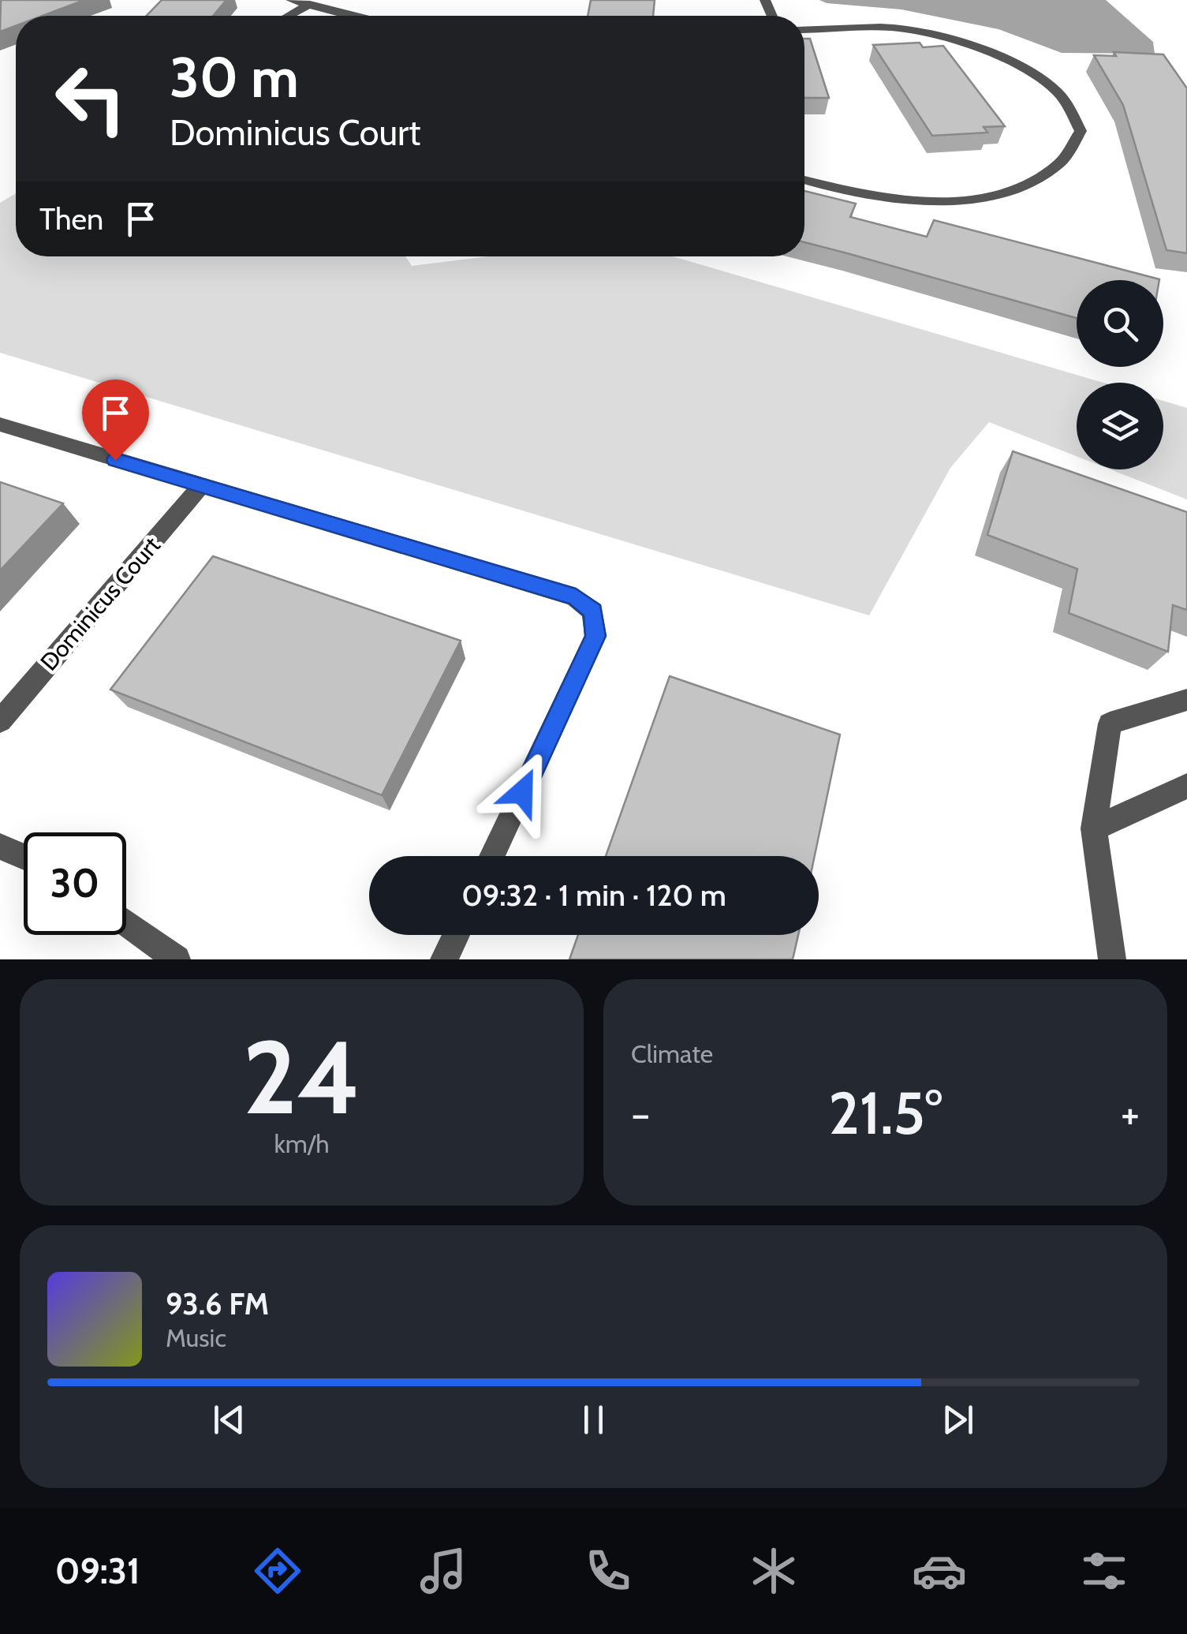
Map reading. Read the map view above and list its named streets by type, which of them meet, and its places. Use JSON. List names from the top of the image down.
{
  "streets": {
    "street": ["Dominicus Court"]
  },
  "page": {
    "turn": ["30 m", "Dominicus Court"],
    "then": "Then",
    "limit": "30",
    "trip": "09:32 · 1 min · 120 m",
    "tile": [
      ["24", "km/h"],
      "Climate"
    ],
    "heat": ["−", "21.5°", "+"],
    "song": ["93.6 FM", "Music"],
    "tabs": "09:31"
  }
}
